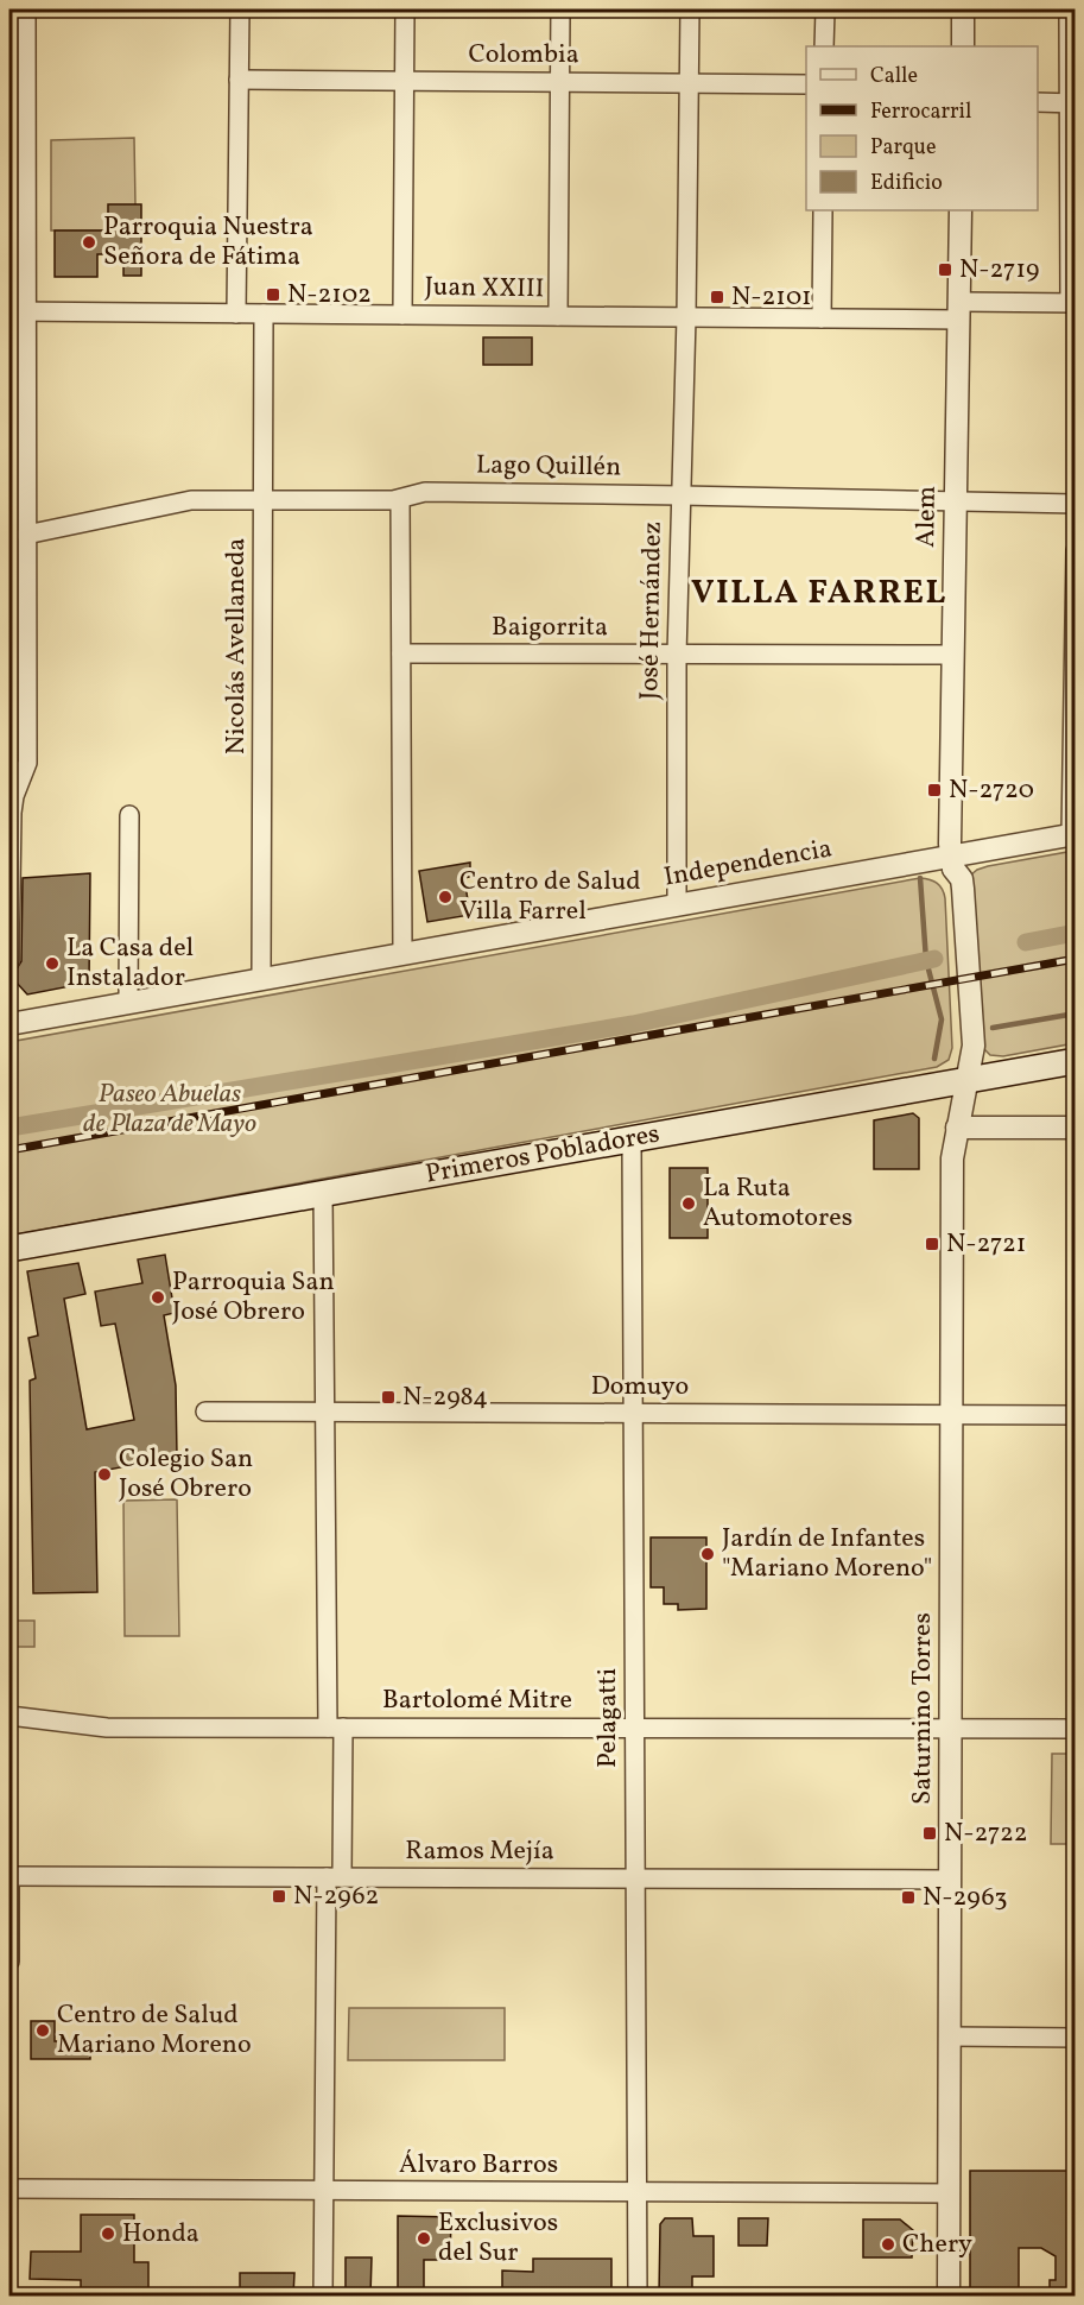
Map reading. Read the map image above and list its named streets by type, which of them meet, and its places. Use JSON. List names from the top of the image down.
{
  "streets": {
    "main road": ["Primeros Pobladores"],
    "street": [
      "Colombia",
      "Juan XXIII",
      "Lago Quillén",
      "Alem",
      "José Hernández",
      "Baigorrita",
      "Nicolás Avellaneda",
      "Independencia",
      "Domuyo",
      "Bartolomé Mitre",
      "Saturnino Torres",
      "Pelagatti",
      "Ramos Mejía",
      "Álvaro Barros"
    ]
  },
  "crossings": [
    ["Colombia", "José Hernández"],
    ["Juan XXIII", "Alem"],
    ["Juan XXIII", "José Hernández"],
    ["Juan XXIII", "Nicolás Avellaneda"],
    ["Lago Quillén", "Alem"],
    ["Lago Quillén", "José Hernández"],
    ["Lago Quillén", "Nicolás Avellaneda"],
    ["Alem", "Baigorrita"],
    ["Alem", "Independencia"],
    ["Alem", "Primeros Pobladores"],
    ["Alem", "Saturnino Torres"],
    ["José Hernández", "Baigorrita"],
    ["José Hernández", "Independencia"],
    ["Nicolás Avellaneda", "Independencia"],
    ["Primeros Pobladores", "Saturnino Torres"],
    ["Primeros Pobladores", "Pelagatti"],
    ["Domuyo", "Saturnino Torres"],
    ["Domuyo", "Pelagatti"],
    ["Bartolomé Mitre", "Saturnino Torres"],
    ["Bartolomé Mitre", "Pelagatti"],
    ["Saturnino Torres", "Ramos Mejía"],
    ["Saturnino Torres", "Álvaro Barros"],
    ["Pelagatti", "Ramos Mejía"],
    ["Pelagatti", "Álvaro Barros"]
  ],
  "districts": ["VILLA FARREL"],
  "parks": ["Paseo Abuelas de Plaza de Mayo"],
  "places": {
    "other": [
      "Parroquia Nuestra Señora de Fátima",
      "Centro de Salud Villa Farrel",
      "La Casa del Instalador",
      "La Ruta Automotores",
      "Parroquia San José Obrero",
      "Colegio San José Obrero",
      "Jardín de Infantes \"Mariano Moreno\"",
      "Centro de Salud Mariano Moreno",
      "Honda",
      "Exclusivos del Sur",
      "Chery"
    ],
    "transit": [
      "N-2719",
      "N-2102",
      "N-2101",
      "N-2720",
      "N-2721",
      "N-2984",
      "N-2722",
      "N-2962",
      "N-2963"
    ]
  },
  "legend": [
    "Calle",
    "Ferrocarril",
    "Parque",
    "Edificio"
  ]
}
